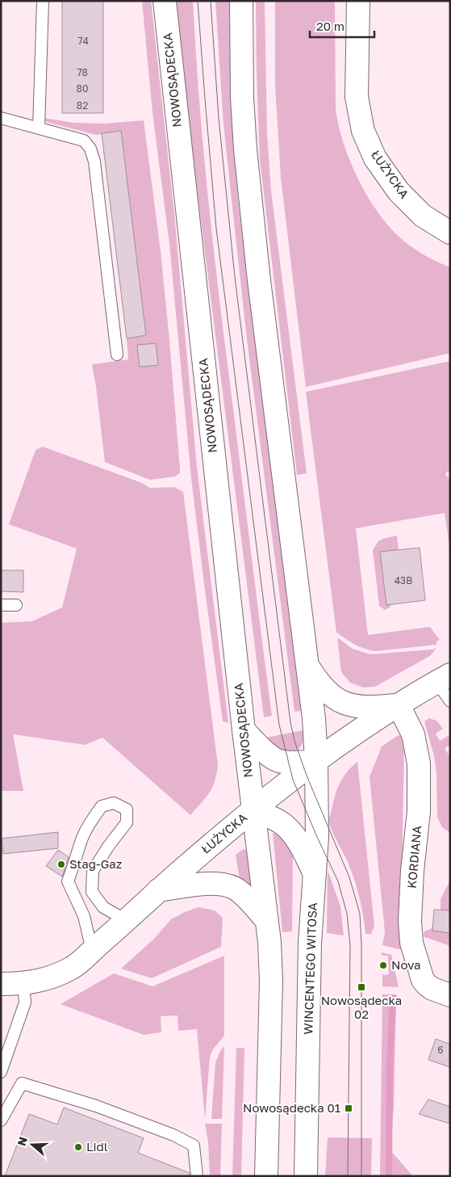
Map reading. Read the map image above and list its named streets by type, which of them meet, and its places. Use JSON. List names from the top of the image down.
{
  "streets": {
    "main road": [
      "NOWOSĄDECKA",
      "ŁUŻYCKA",
      "KORDIANA",
      "WINCENTEGO WITOSA"
    ]
  },
  "crossings": [
    ["NOWOSĄDECKA", "ŁUŻYCKA"],
    ["ŁUŻYCKA", "KORDIANA"],
    ["ŁUŻYCKA", "WINCENTEGO WITOSA"]
  ],
  "places": {
    "other": ["Stag-Gaz", "Nova", "Lidl"],
    "transit": ["Nowosądecka 02", "Nowosądecka 01"]
  },
  "house_numbers": [
    "74",
    "78",
    "80",
    "82",
    "43B",
    "6"
  ],
  "scale_bar": "20 m",
  "north": "left"
}
